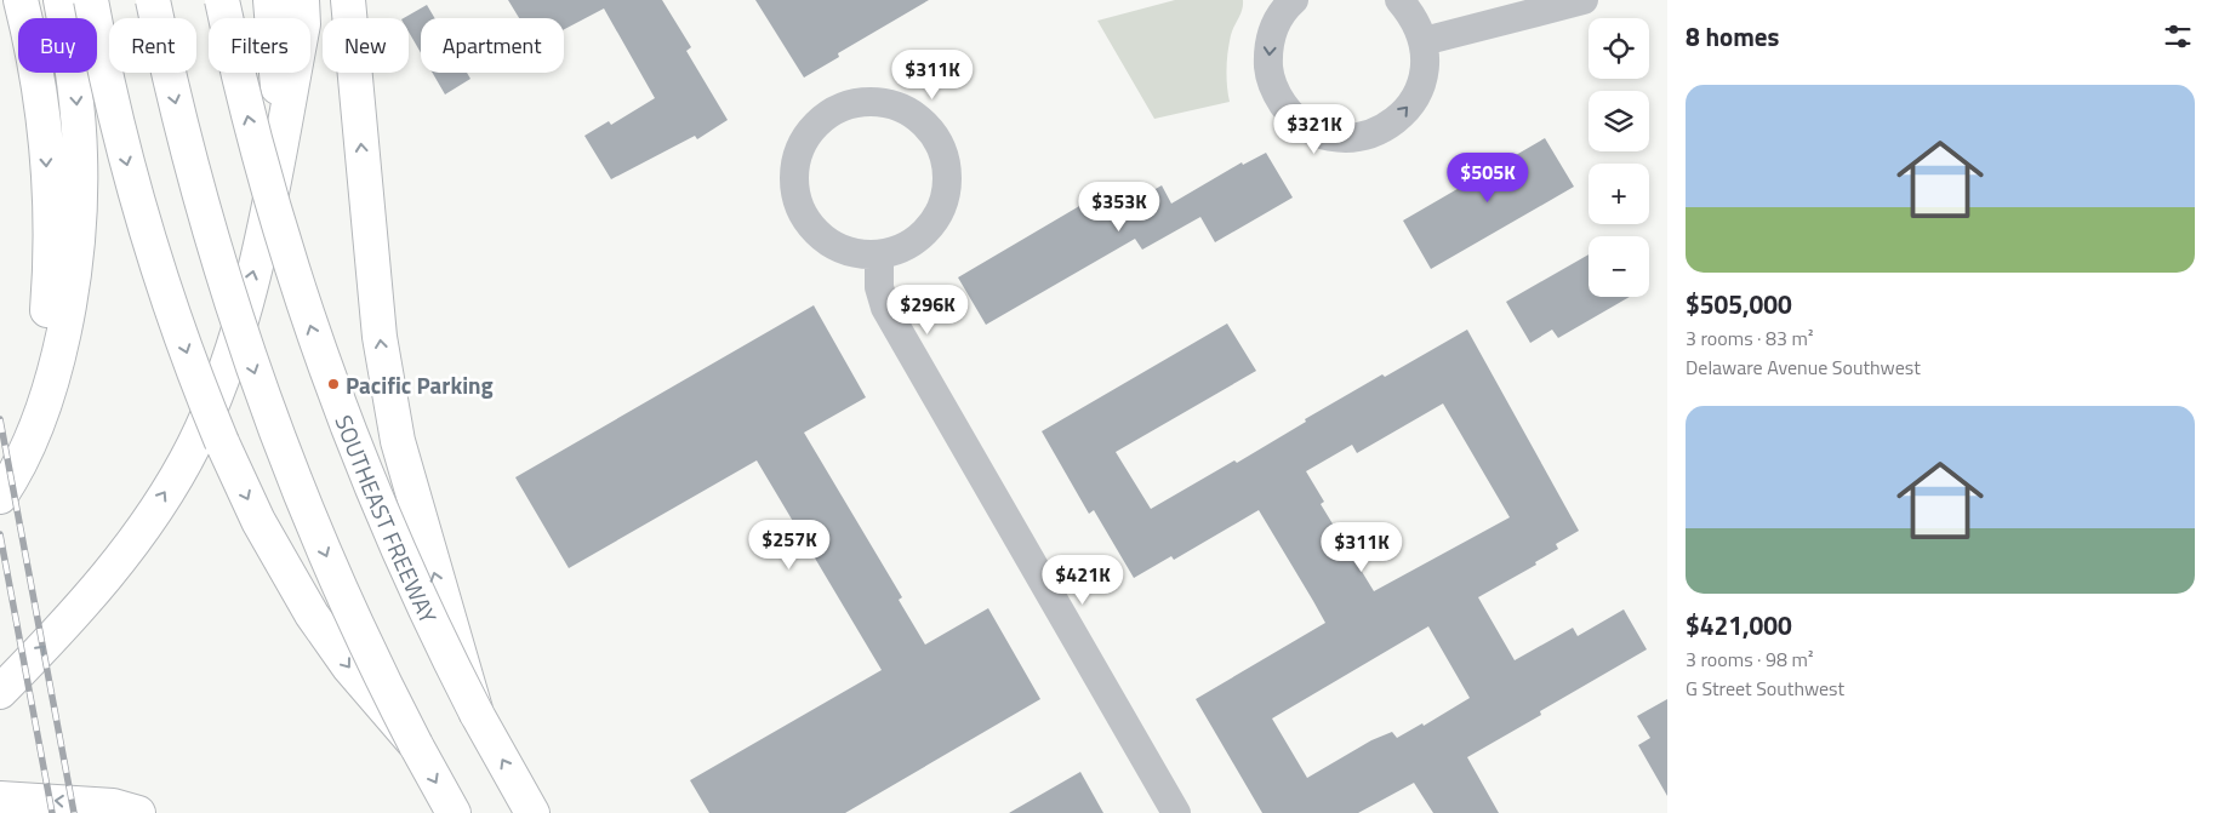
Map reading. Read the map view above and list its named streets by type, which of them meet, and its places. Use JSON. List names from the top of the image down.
{
  "streets": {
    "highway": ["SOUTHEAST FREEWAY"]
  },
  "places": ["Pacific Parking"],
  "page": {
    "heading": "8 homes",
    "map_buttons": ["+", "−"],
    "chip": [
      "Buy",
      "Rent",
      "Filters",
      "New",
      "Apartment"
    ],
    "price": [
      "$311K",
      "$321K",
      "$505K",
      "$353K",
      "$296K",
      "$257K",
      "$311K",
      "$421K"
    ],
    "list": [
      {
        "name": "$505,000",
        "note": "3 rooms · 83 m² · Delaware Avenue Southwest"
      },
      {
        "name": "$421,000",
        "note": "3 rooms · 98 m² · G Street Southwest"
      }
    ]
  }
}
